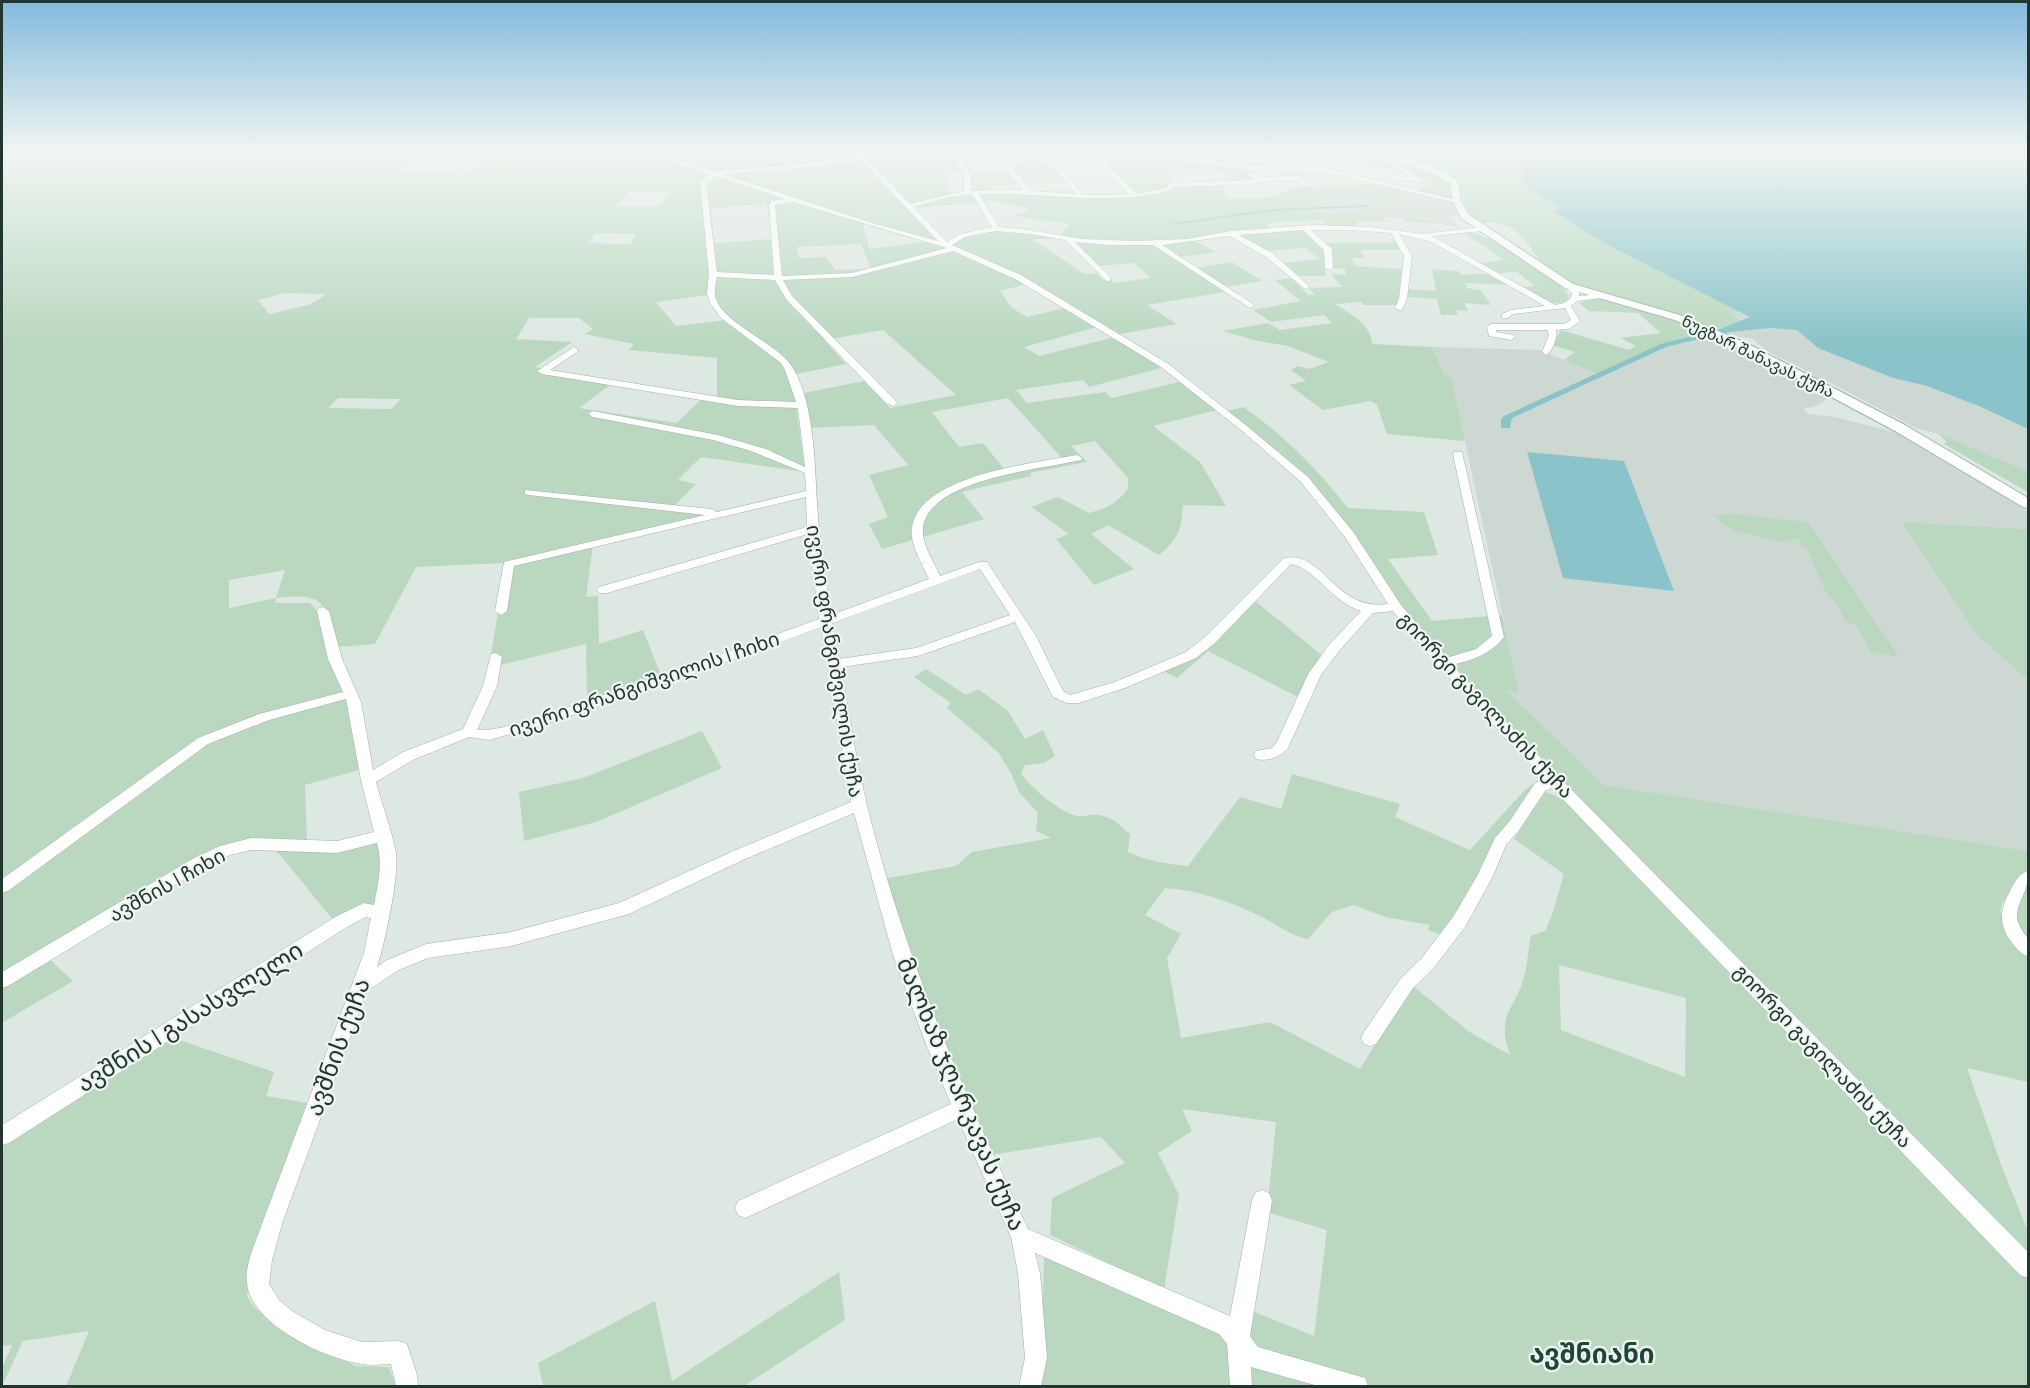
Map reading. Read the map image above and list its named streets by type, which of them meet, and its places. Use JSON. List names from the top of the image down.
{
  "streets": {
    "main road": ["ნუგზარ შანავას ქუჩა"],
    "street": [
      "ივერი ფრანგიშვილის ქუჩა",
      "ივერი ფრანგიშვილის I ჩიხი",
      "გიორგი გაგილაძის ქუჩა",
      "ავშნის I ჩიხი",
      "ავშნის I გასასვლელი",
      "ავშნის ქუჩა",
      "მალხაზ ჯღარკავას ქუჩა"
    ]
  },
  "crossings": [
    ["ივერი ფრანგიშვილის ქუჩა", "ივერი ფრანგიშვილის I ჩიხი"],
    ["ივერი ფრანგიშვილის ქუჩა", "ავშნის ქუჩა"],
    ["ივერი ფრანგიშვილის ქუჩა", "მალხაზ ჯღარკავას ქუჩა"],
    ["ავშნის I ჩიხი", "ავშნის ქუჩა"],
    ["ავშნის I გასასვლელი", "ავშნის ქუჩა"]
  ],
  "districts": ["ავშნიანი"]
}
